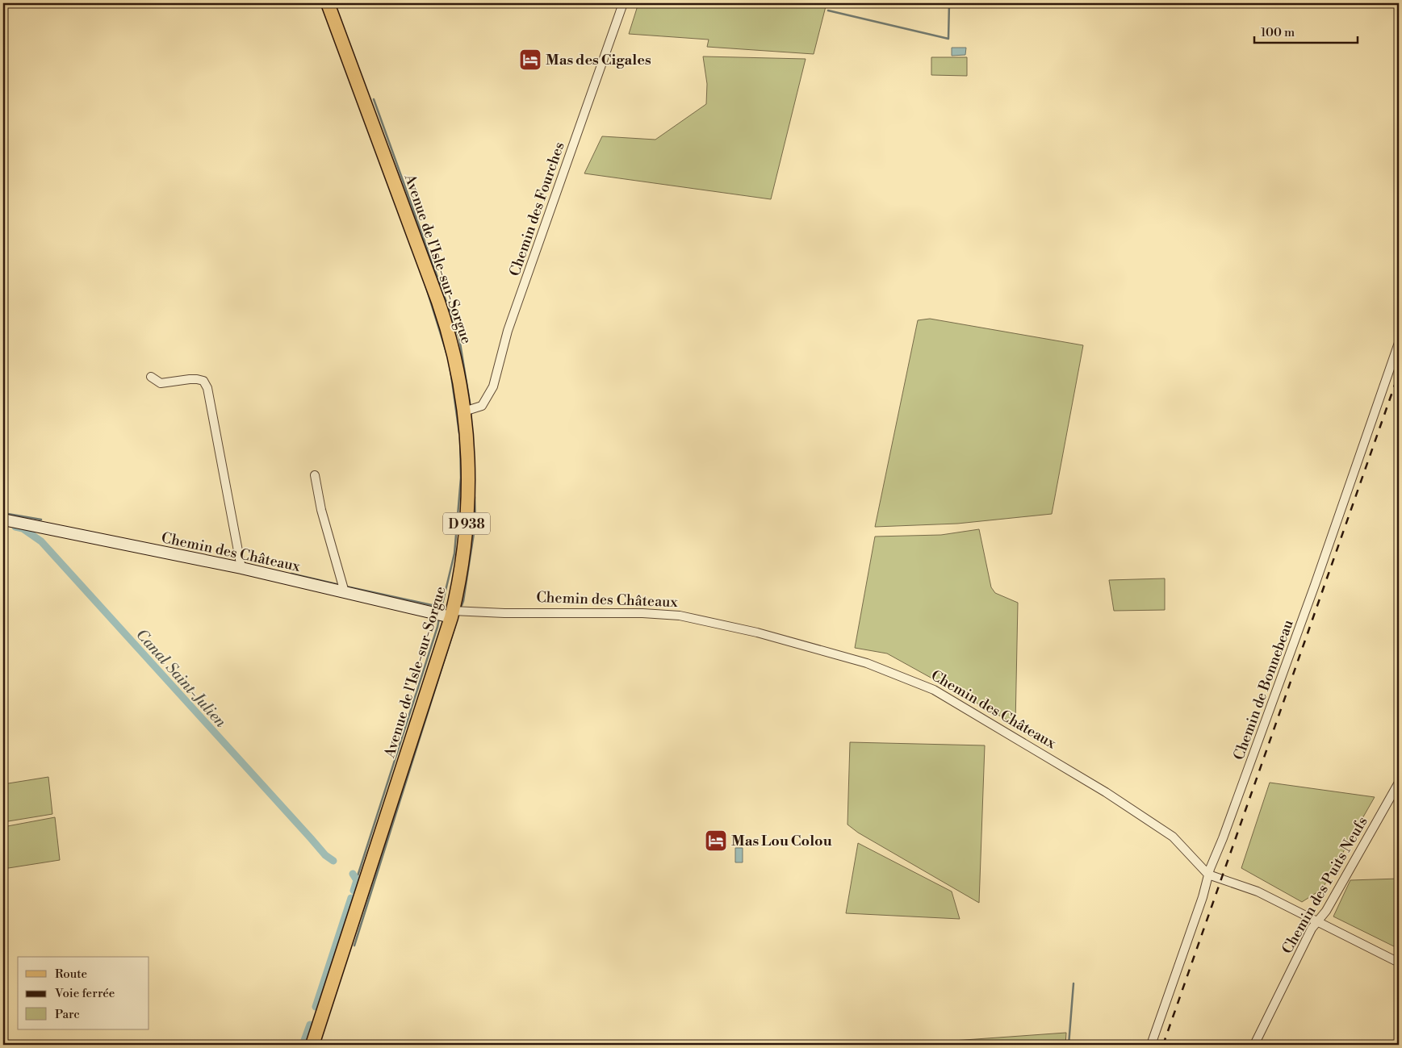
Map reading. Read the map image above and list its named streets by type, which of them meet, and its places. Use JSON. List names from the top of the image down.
{
  "streets": {
    "main road": ["Avenue de l'Isle-sur-Sorgue", "D 938"],
    "street": [
      "Chemin des Fourches",
      "Chemin des Châteaux",
      "Chemin de Bonnebeau",
      "Chemin des Puits Neufs"
    ]
  },
  "crossings": [
    ["Chemin des Fourches", "Avenue de l'Isle-sur-Sorgue"],
    ["Avenue de l'Isle-sur-Sorgue", "Chemin des Châteaux"],
    ["Chemin des Châteaux", "Chemin de Bonnebeau"],
    ["Chemin des Châteaux", "Chemin des Puits Neufs"]
  ],
  "water": ["Canal Saint-Julien"],
  "places": {
    "hotel": ["Mas des Cigales", "Mas Lou Colou"]
  },
  "legend": ["Route", "Voie ferrée", "Parc"],
  "scale_bar": "100 m"
}
